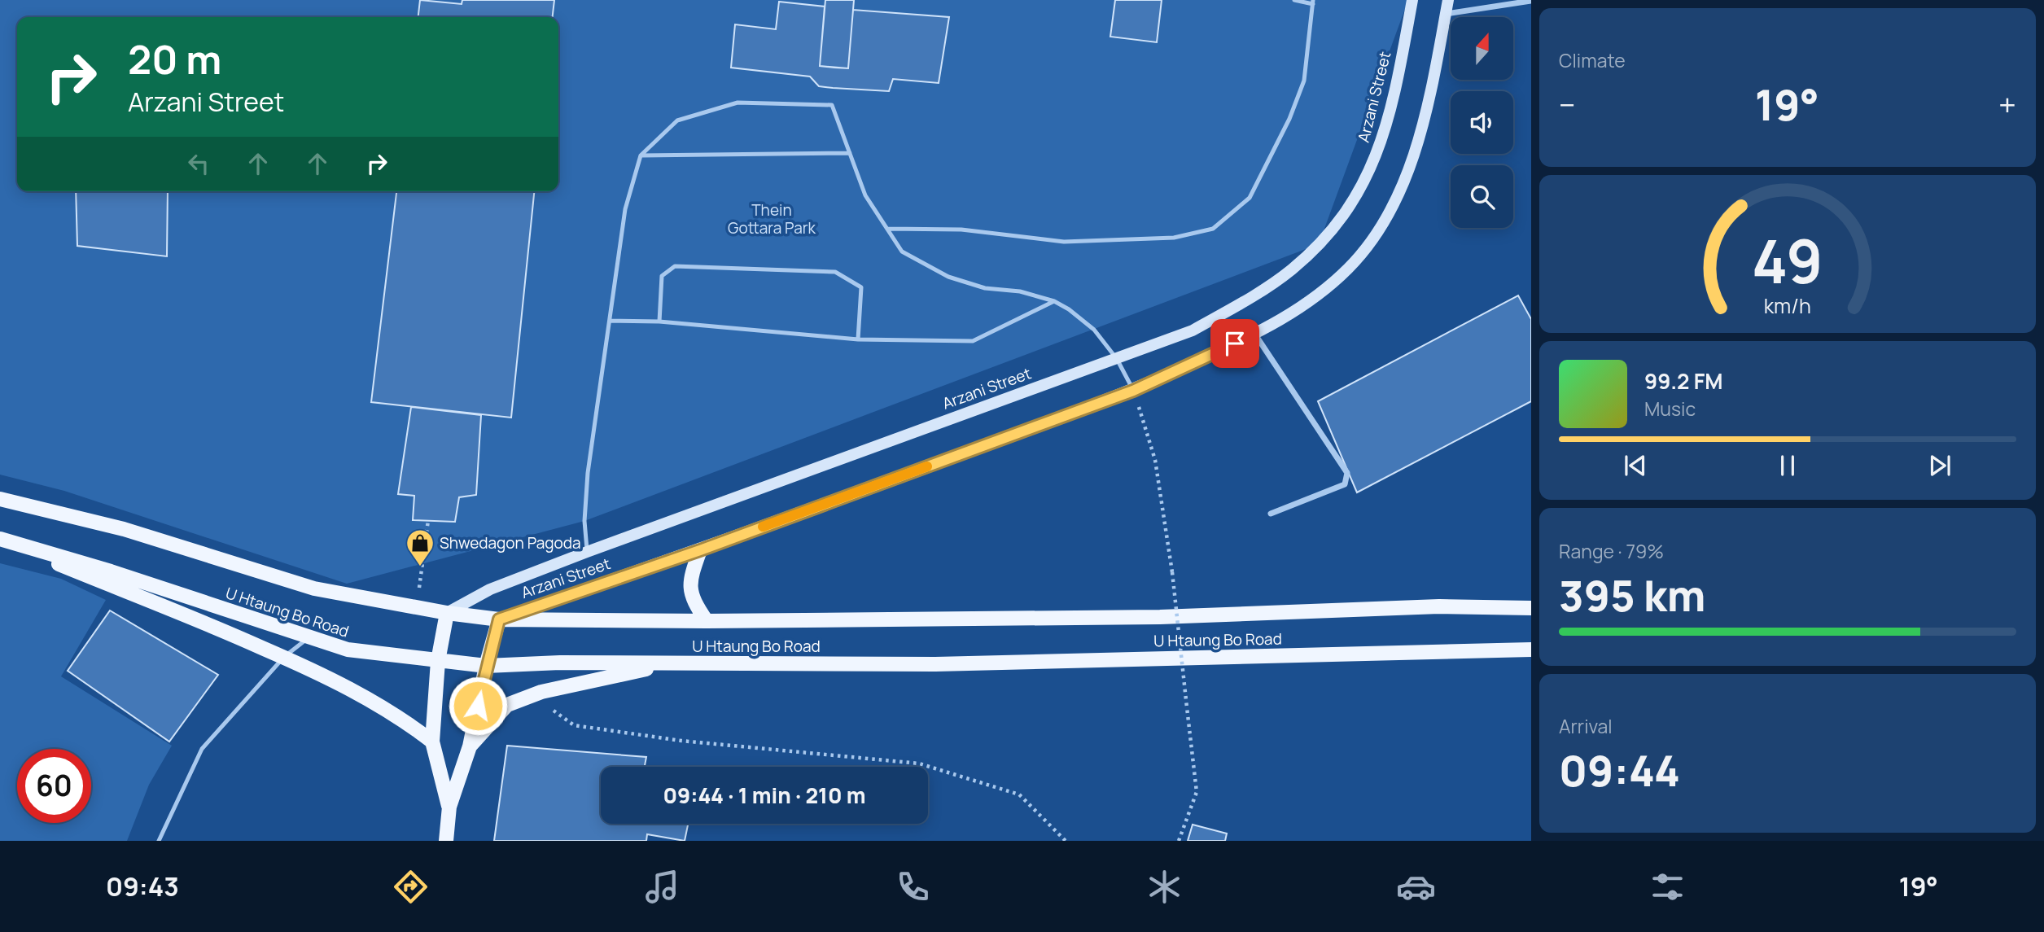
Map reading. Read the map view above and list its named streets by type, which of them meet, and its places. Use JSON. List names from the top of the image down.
{
  "streets": {
    "main road": ["Arzani Street", "U Htaung Bo Road"]
  },
  "crossings": [
    ["Arzani Street", "U Htaung Bo Road"]
  ],
  "parks": ["Thein Gottara Park"],
  "places": {
    "shop": ["Shwedagon Pagoda"]
  },
  "north": "top",
  "page": {
    "tile": [
      "Climate",
      ["Range · 79%", "395 km"],
      ["Arrival", "09:44"]
    ],
    "turn": ["20 m", "Arzani Street"],
    "heat": ["−", "19°", "+"],
    "song": ["99.2 FM", "Music"],
    "limit": "60",
    "trip": "09:44 · 1 min · 210 m",
    "tabs": ["09:43", "19°"],
    "gauge": ["49", "km/h"]
  }
}
